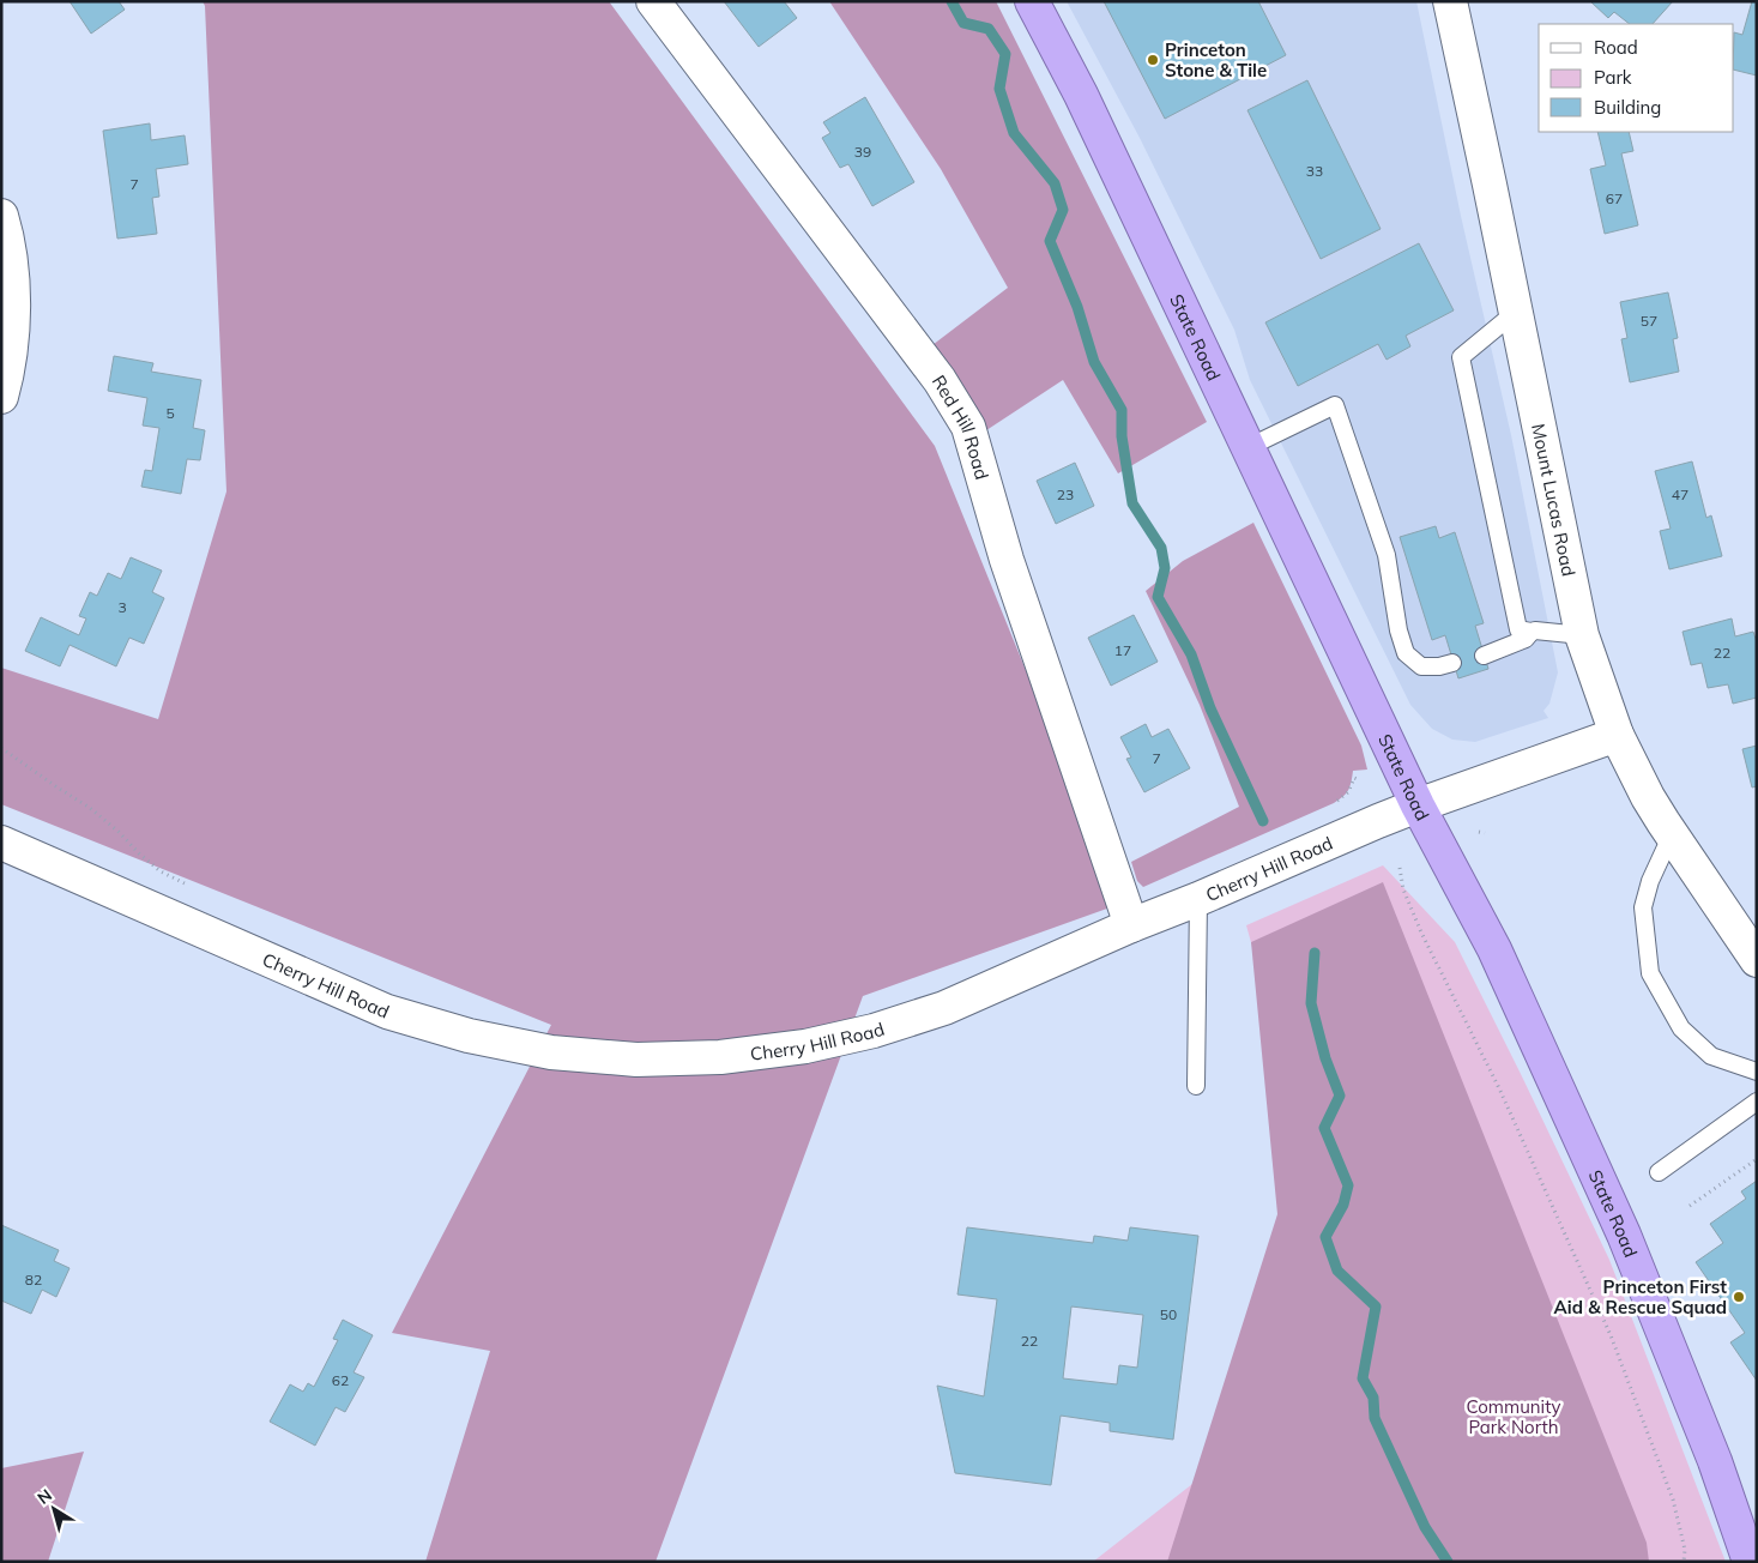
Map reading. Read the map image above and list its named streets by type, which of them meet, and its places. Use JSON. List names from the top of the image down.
{
  "streets": {
    "highway": ["State Road"],
    "street": ["Red Hill Road", "Mount Lucas Road", "Cherry Hill Road"]
  },
  "crossings": [
    ["State Road", "Cherry Hill Road"],
    ["Red Hill Road", "Cherry Hill Road"],
    ["Mount Lucas Road", "Cherry Hill Road"]
  ],
  "parks": ["Community Park North"],
  "places": ["Princeton Stone & Tile", "Princeton First Aid & Rescue Squad"],
  "house_numbers": [
    "39",
    "33",
    "7",
    "67",
    "57",
    "5",
    "23",
    "47",
    "3",
    "17",
    "22",
    "7",
    "82",
    "50",
    "22",
    "62"
  ],
  "legend": ["Road", "Park", "Building"],
  "north": "top left"
}
